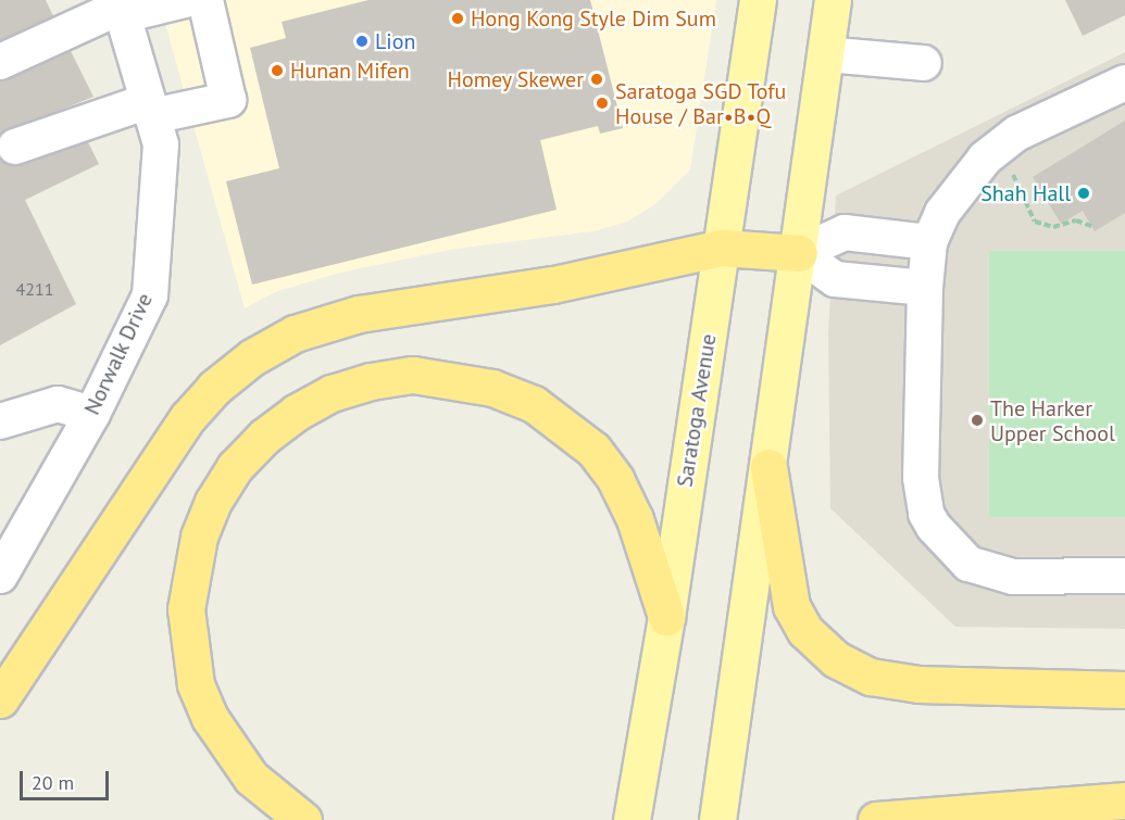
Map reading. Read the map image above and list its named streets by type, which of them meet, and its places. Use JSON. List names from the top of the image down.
{
  "streets": {
    "main road": ["Saratoga Avenue"],
    "street": ["Norwalk Drive"]
  },
  "places": [
    "Hong Kong Style Dim Sum",
    "Lion",
    "Hunan Mifen",
    "Homey Skewer",
    "Saratoga SGD Tofu House / Bar•B•Q",
    "Shah Hall",
    "The Harker Upper School"
  ],
  "house_numbers": ["4211"],
  "scale_bar": "20 m"
}
